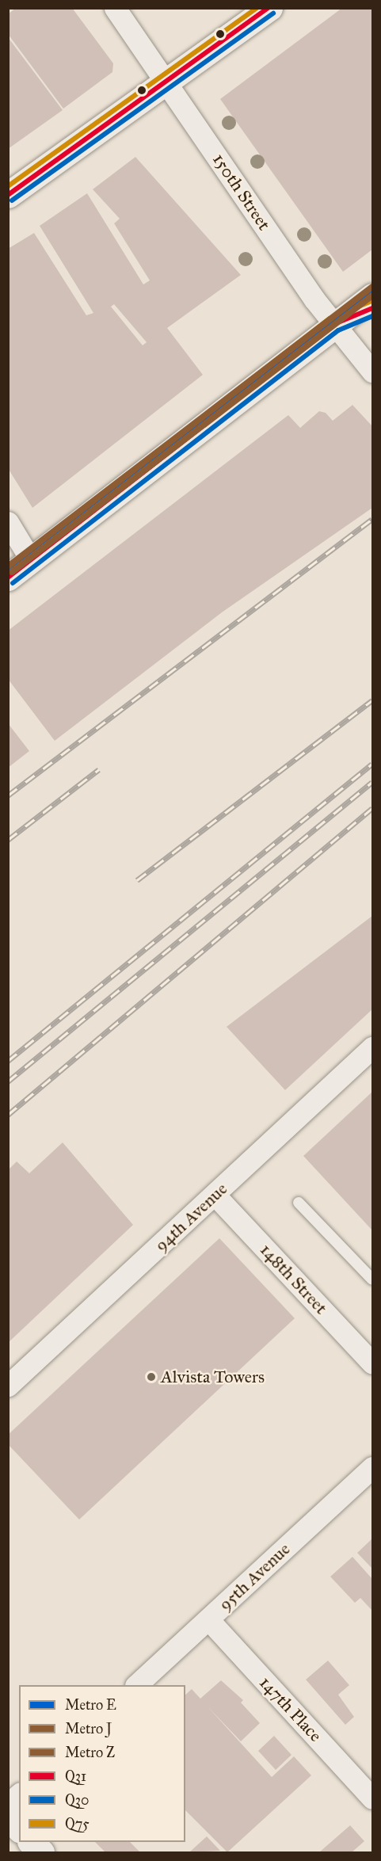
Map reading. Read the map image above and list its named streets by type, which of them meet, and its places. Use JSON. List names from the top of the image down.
{
  "streets": {
    "street": [
      "150th Street",
      "94th Avenue",
      "148th Street",
      "95th Avenue",
      "147th Place"
    ]
  },
  "crossings": [
    ["94th Avenue", "148th Street"],
    ["95th Avenue", "147th Place"]
  ],
  "places": ["Alvista Towers"],
  "lines": [
    "transit line Q31",
    "transit line Q75",
    "transit line Q30",
    "metro line J",
    "metro line E",
    "metro line Z"
  ],
  "legend": [
    "Metro E",
    "Metro J",
    "Metro Z",
    "Q31",
    "Q30",
    "Q75"
  ]
}
